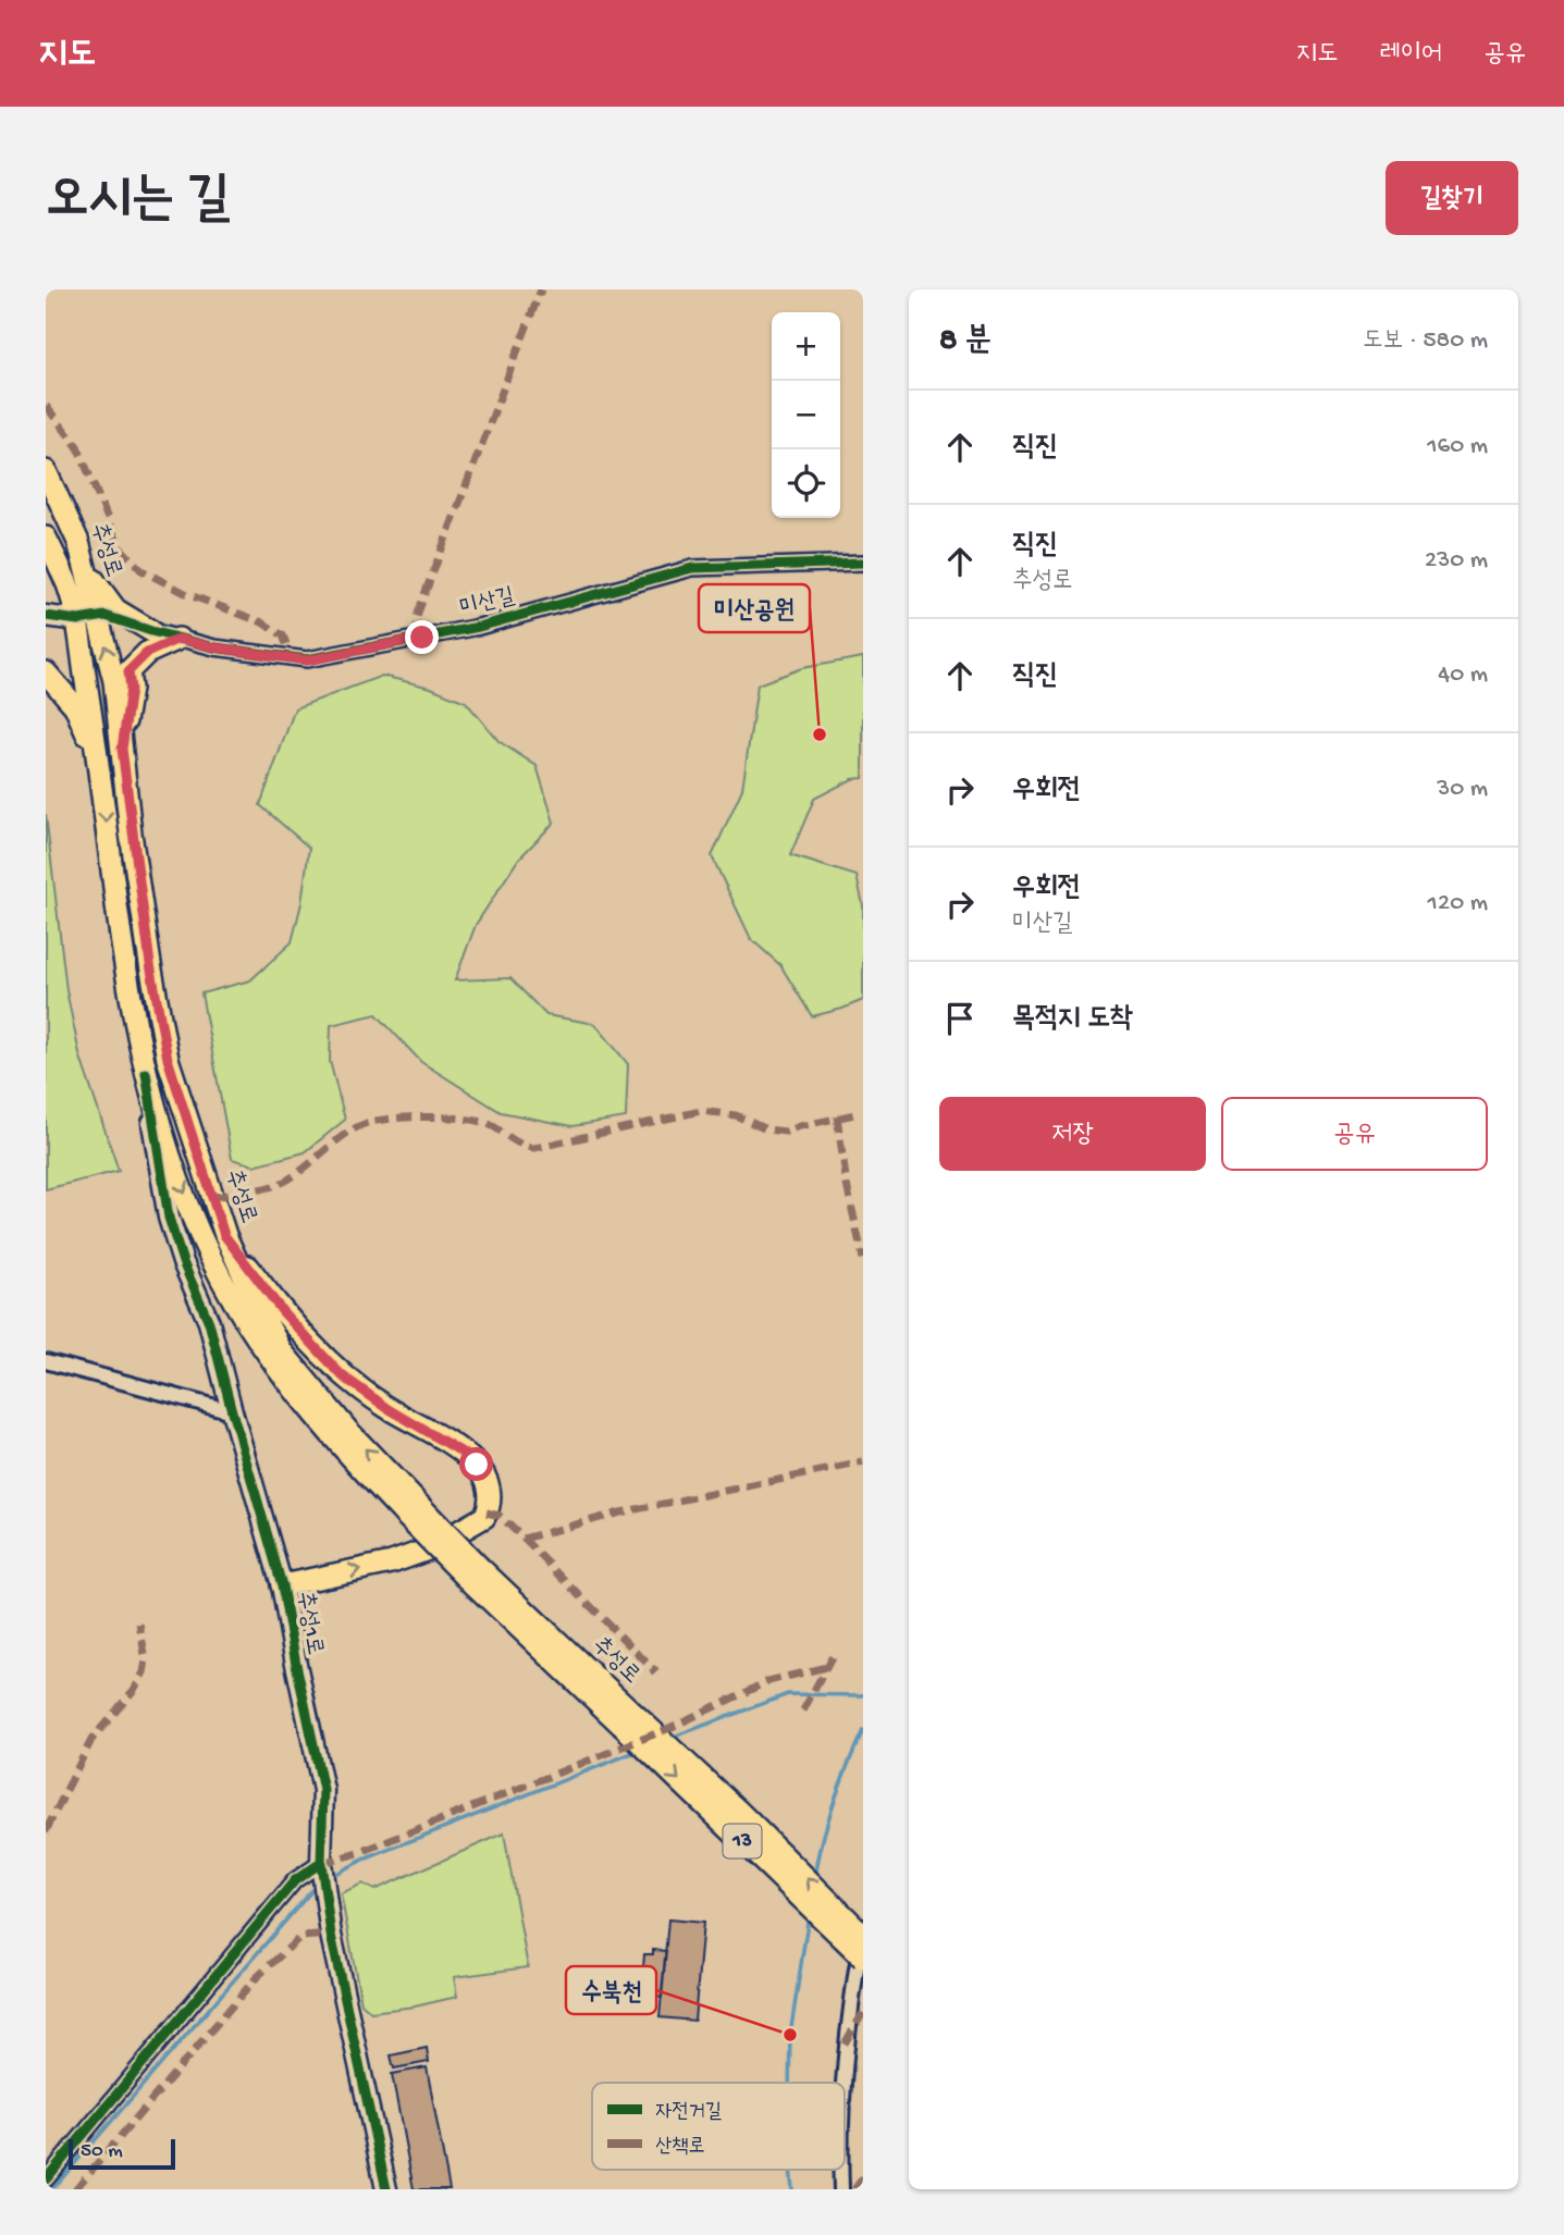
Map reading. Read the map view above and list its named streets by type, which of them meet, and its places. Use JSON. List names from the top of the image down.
{
  "streets": {
    "main road": ["추성로", "13"],
    "street": ["미산길", "추성1로"]
  },
  "crossings": [
    ["추성로", "미산길"],
    ["추성로", "추성1로"]
  ],
  "places": ["미산공원", "수북천"],
  "legend": ["자전거길", "산책로"],
  "scale_bar": "50 m",
  "page": {
    "header": "지도",
    "nav": ["지도", "레이어", "공유"],
    "buttons": [
      "길찾기",
      ["저장", "공유"]
    ],
    "title": "오시는 길",
    "heading": ["8 분", "도보 · 580 m"],
    "map_buttons": ["+", "−"],
    "list": [
      ["직진", "160 m"],
      ["직진", "추성로", "230 m"],
      ["직진", "40 m"],
      ["우회전", "30 m"],
      ["우회전", "미산길", "120 m"],
      "목적지 도착"
    ],
    "scale": "50 m"
  }
}
